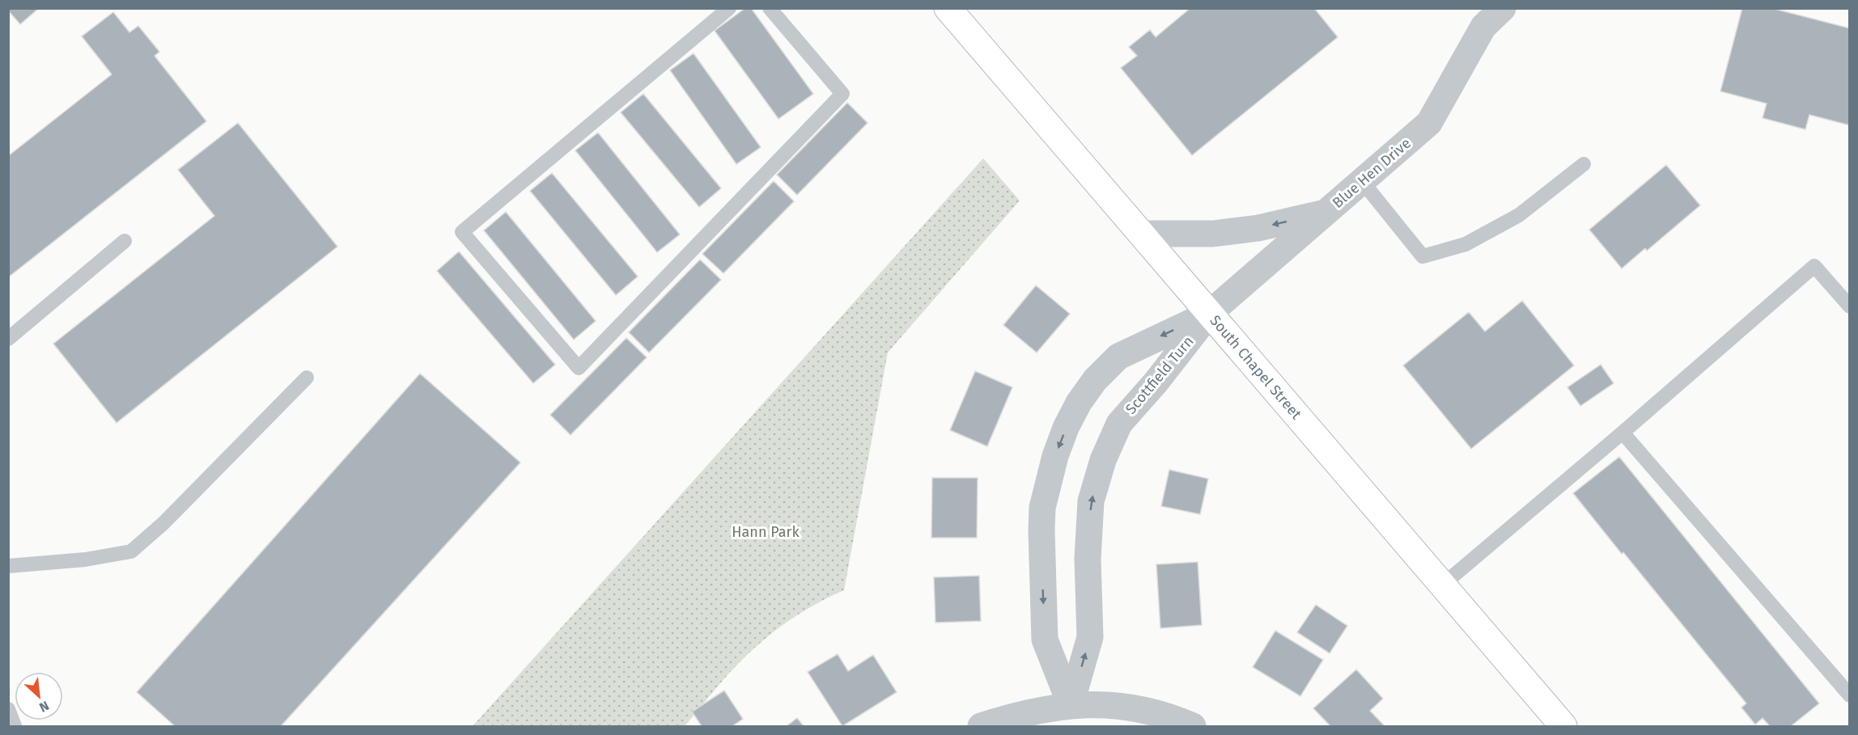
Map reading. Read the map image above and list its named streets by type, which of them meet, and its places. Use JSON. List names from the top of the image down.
{
  "streets": {
    "main road": ["South Chapel Street"],
    "street": ["Blue Hen Drive", "Scottfield Turn"]
  },
  "crossings": [
    ["Blue Hen Drive", "South Chapel Street"],
    ["Blue Hen Drive", "Scottfield Turn"],
    ["South Chapel Street", "Scottfield Turn"]
  ],
  "parks": ["Hann Park"],
  "north": "bottom right"
}
